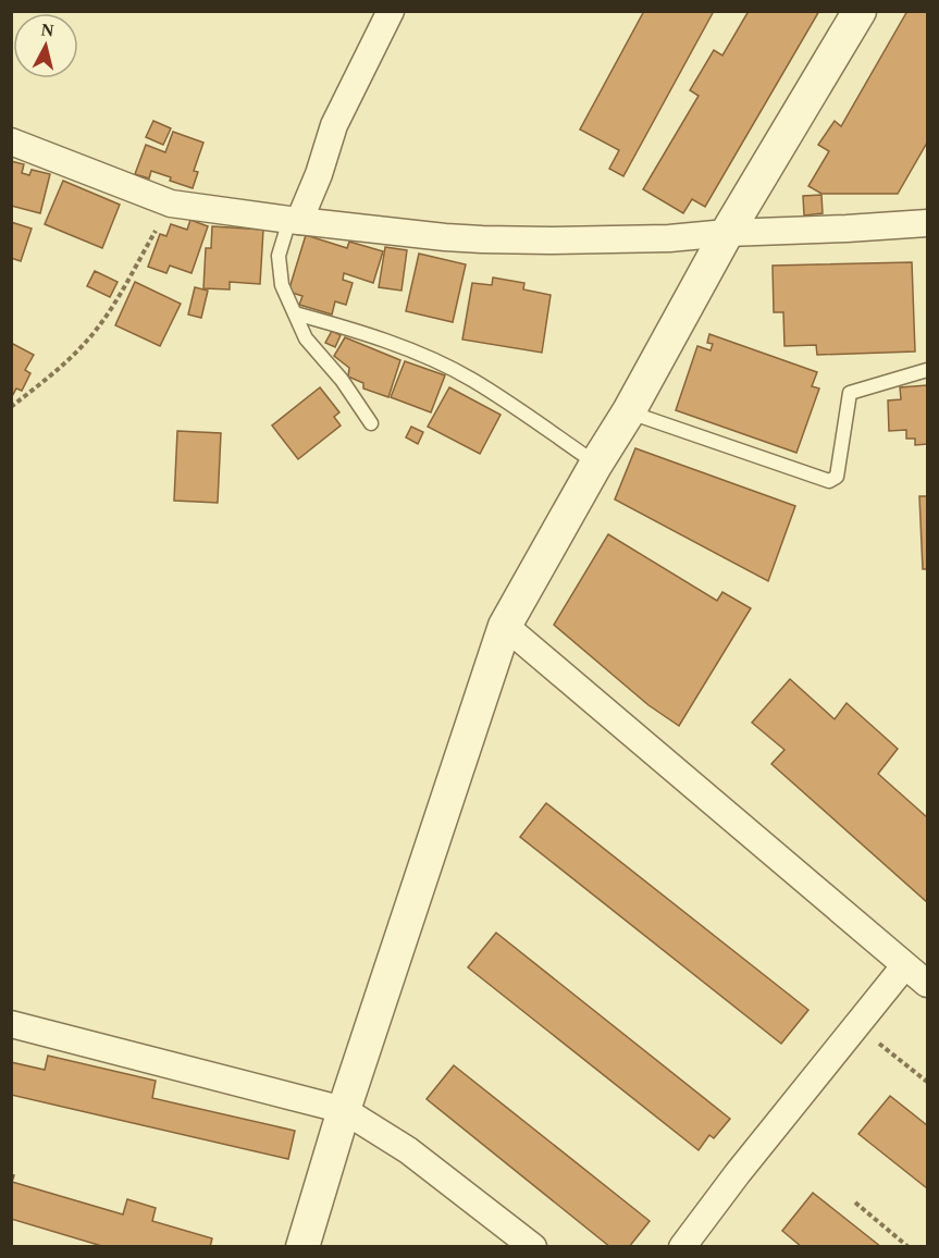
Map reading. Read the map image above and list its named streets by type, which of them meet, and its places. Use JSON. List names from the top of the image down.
{
  "north": "top"
}
